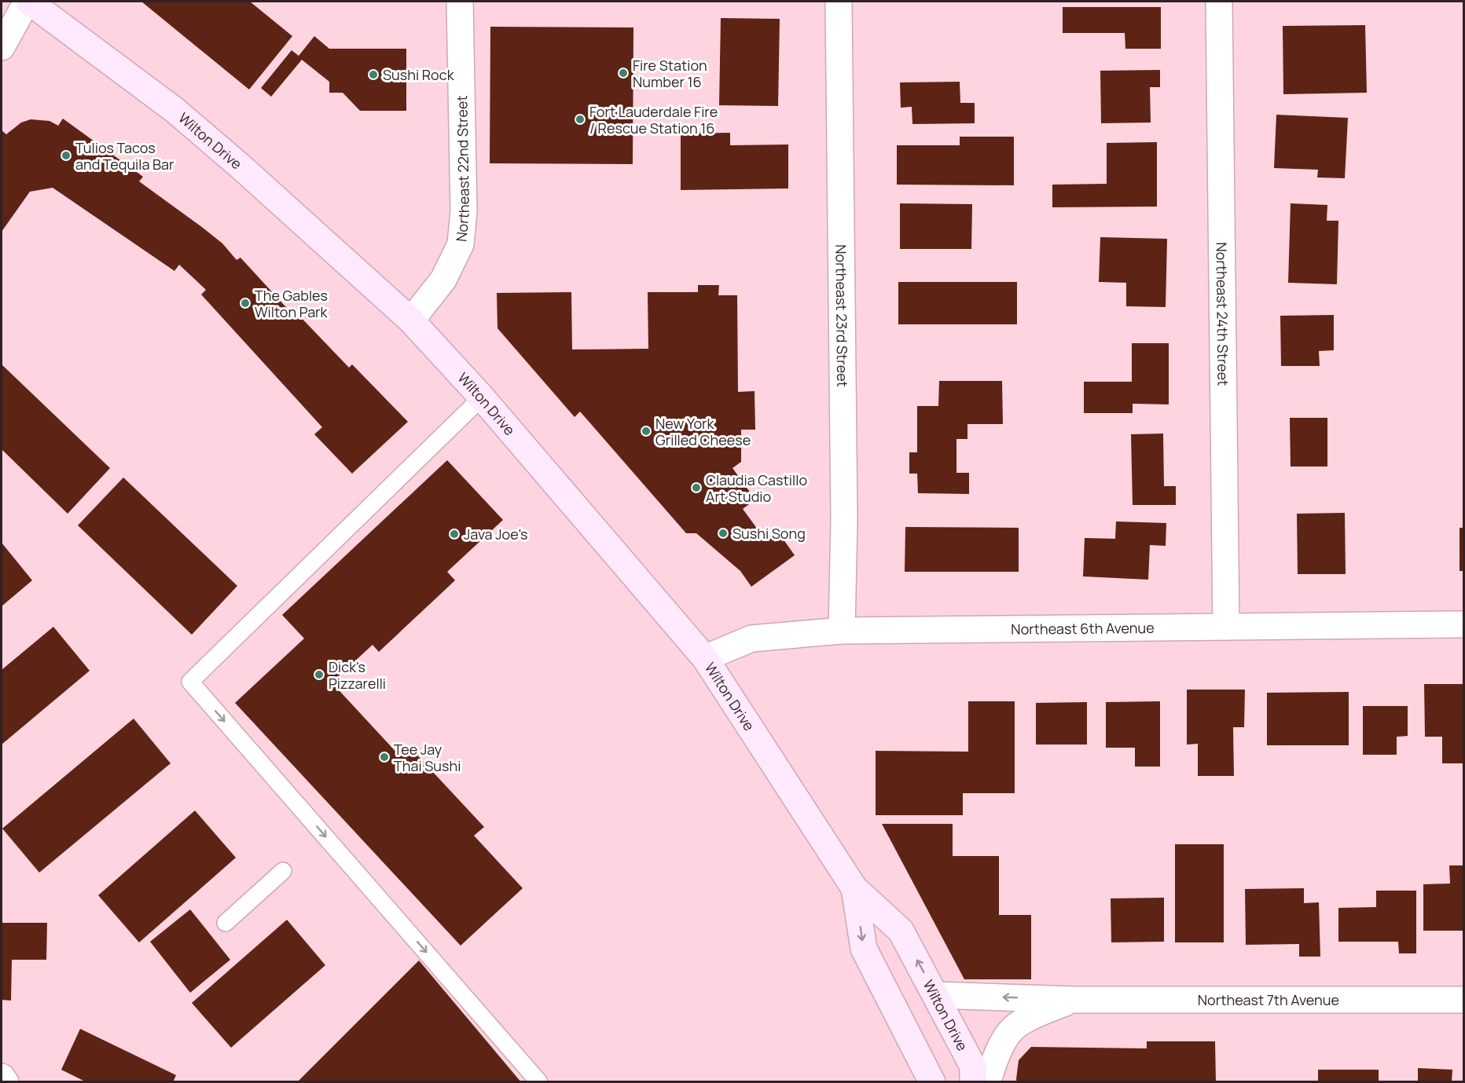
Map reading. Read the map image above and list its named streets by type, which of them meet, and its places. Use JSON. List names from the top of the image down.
{
  "streets": {
    "main road": ["Wilton Drive"],
    "street": [
      "Northeast 22nd Street",
      "Northeast 24th Street",
      "Northeast 23rd Street",
      "Northeast 6th Avenue",
      "Northeast 7th Avenue"
    ]
  },
  "crossings": [
    ["Wilton Drive", "Northeast 22nd Street"],
    ["Wilton Drive", "Northeast 6th Avenue"],
    ["Wilton Drive", "Northeast 7th Avenue"],
    ["Northeast 24th Street", "Northeast 6th Avenue"],
    ["Northeast 23rd Street", "Northeast 6th Avenue"]
  ],
  "places": [
    "Fire Station Number 16",
    "Sushi Rock",
    "Fort Lauderdale Fire / Rescue Station 16",
    "Tulios Tacos and Tequila Bar",
    "The Gables Wilton Park",
    "New York Grilled Cheese",
    "Claudia Castillo Art Studio",
    "Sushi Song",
    "Java Joe's",
    "Dick's Pizzarelli",
    "Tee Jay Thai Sushi"
  ]
}
